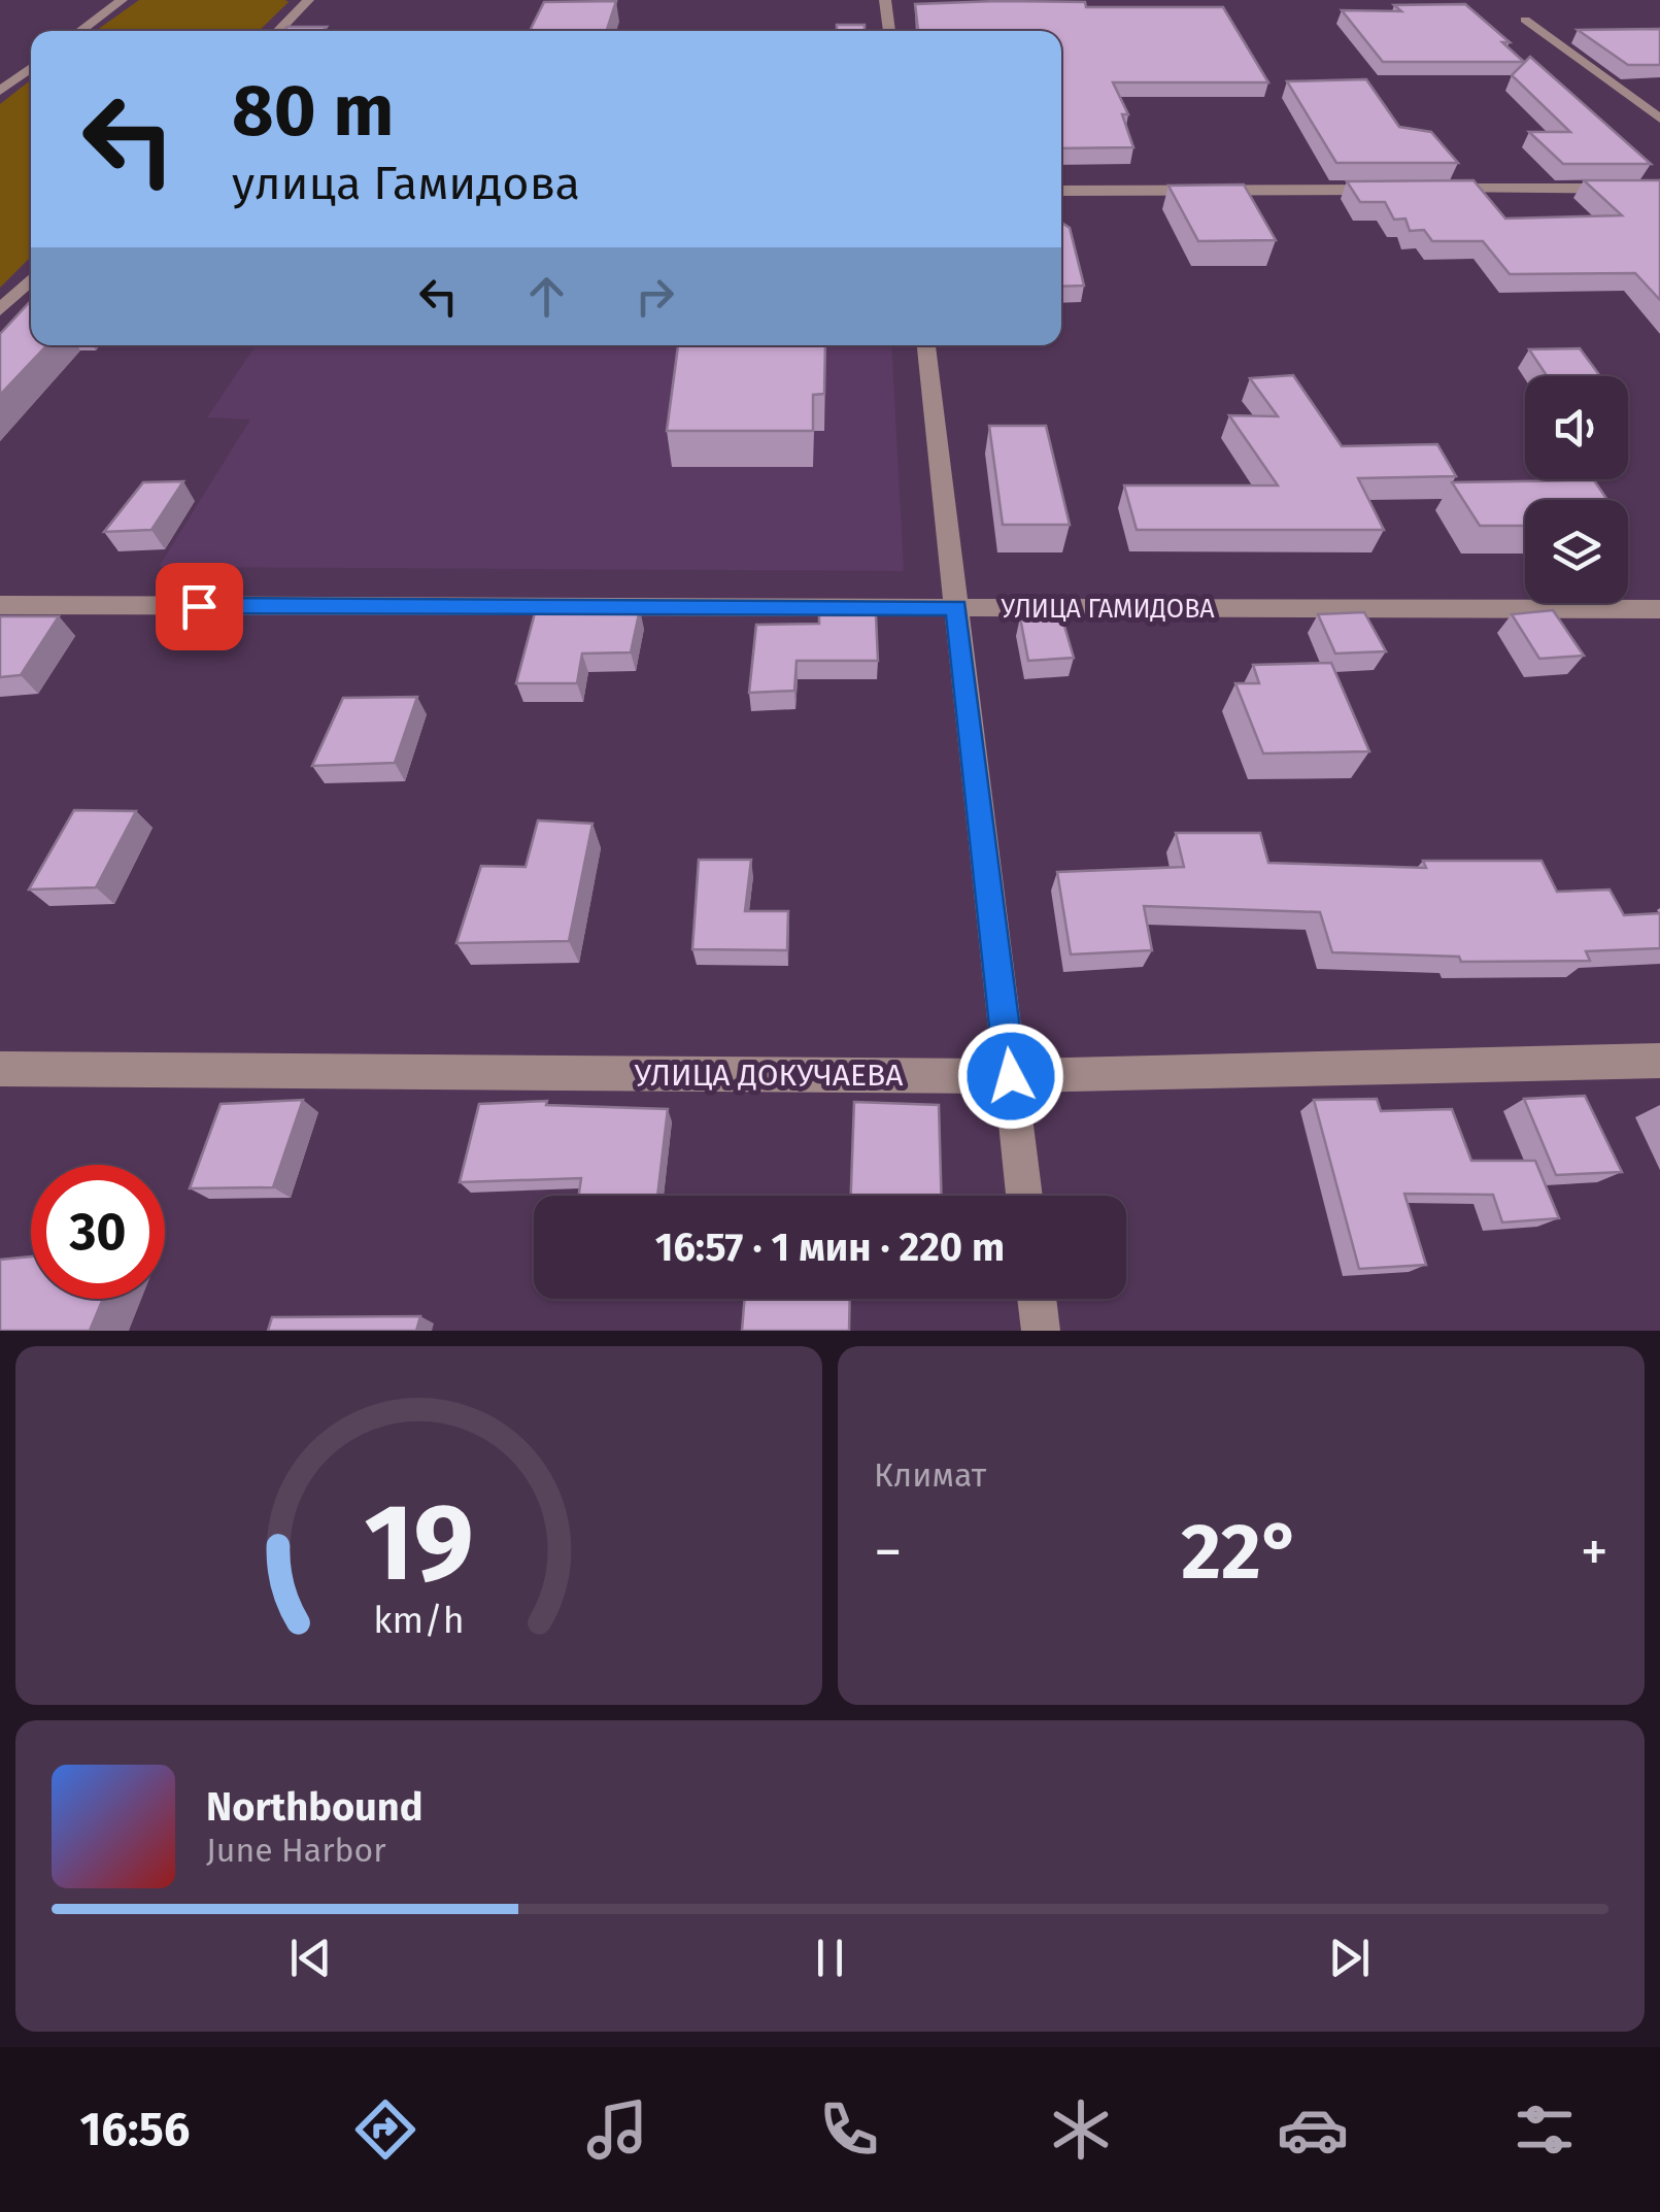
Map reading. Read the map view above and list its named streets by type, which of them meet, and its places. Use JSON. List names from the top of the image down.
{
  "streets": {
    "street": ["УЛИЦА ГАМИДОВА", "УЛИЦА ДОКУЧАЕВА"]
  },
  "page": {
    "turn": ["80 m", "улица Гамидова"],
    "limit": "30",
    "trip": "16:57 · 1 мин · 220 m",
    "tile": "Климат",
    "heat": ["−", "22°", "+"],
    "song": ["Northbound", "June Harbor"],
    "tabs": "16:56",
    "gauge": ["19", "km/h"]
  }
}
